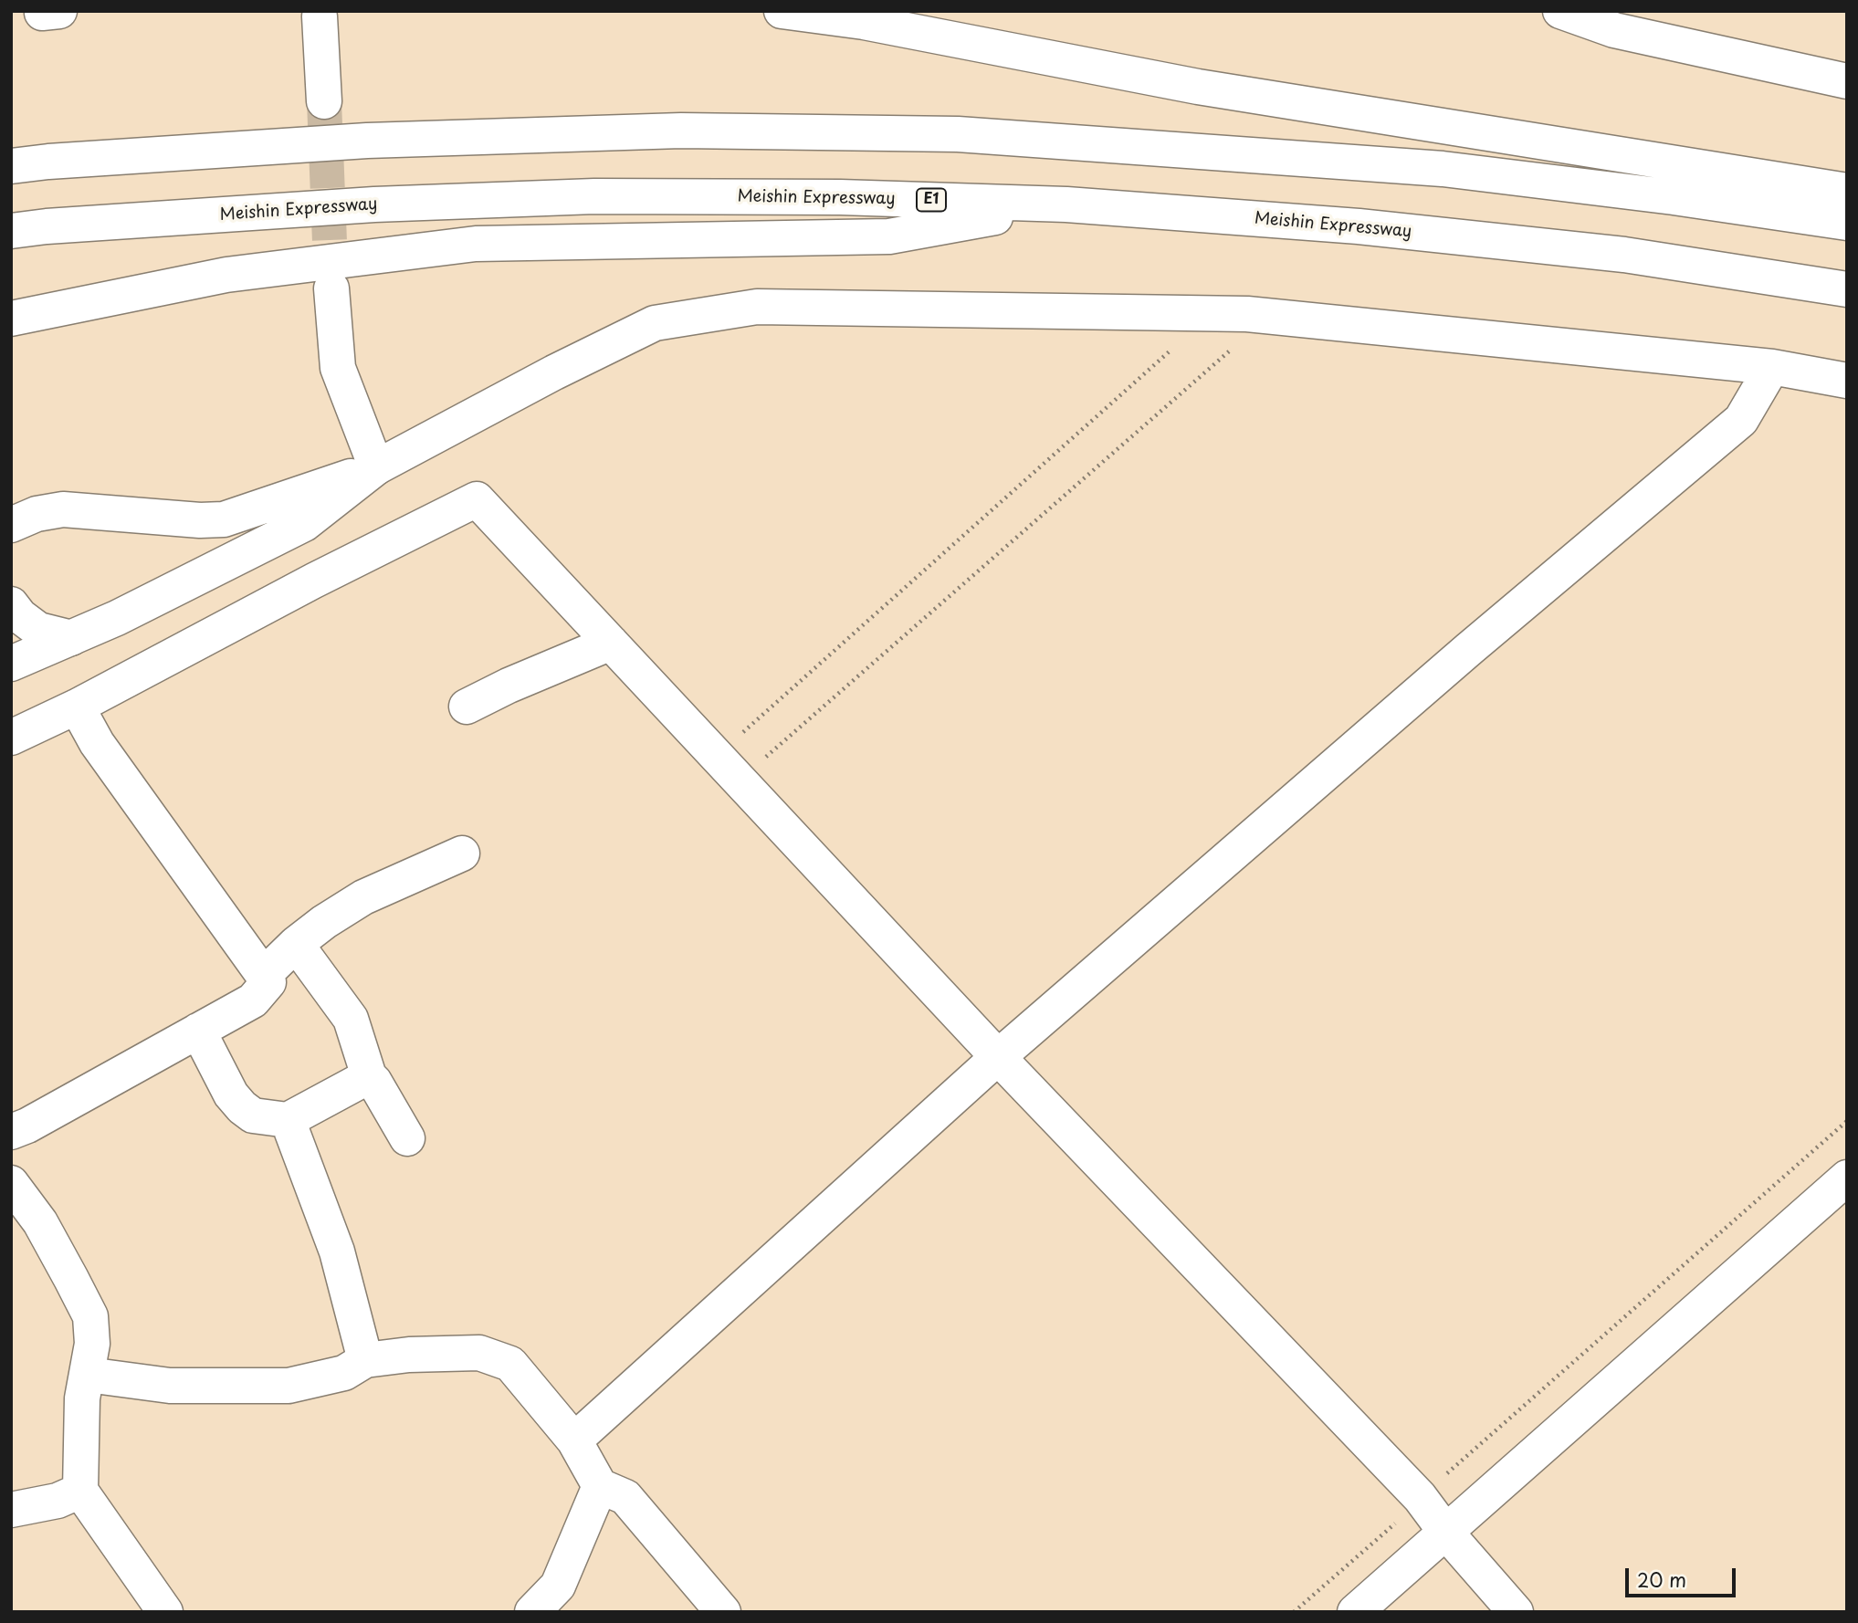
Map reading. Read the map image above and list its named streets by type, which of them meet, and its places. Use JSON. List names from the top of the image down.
{
  "streets": {
    "main road": ["Meishin Expressway", "E1"]
  },
  "scale_bar": "20 m"
}
